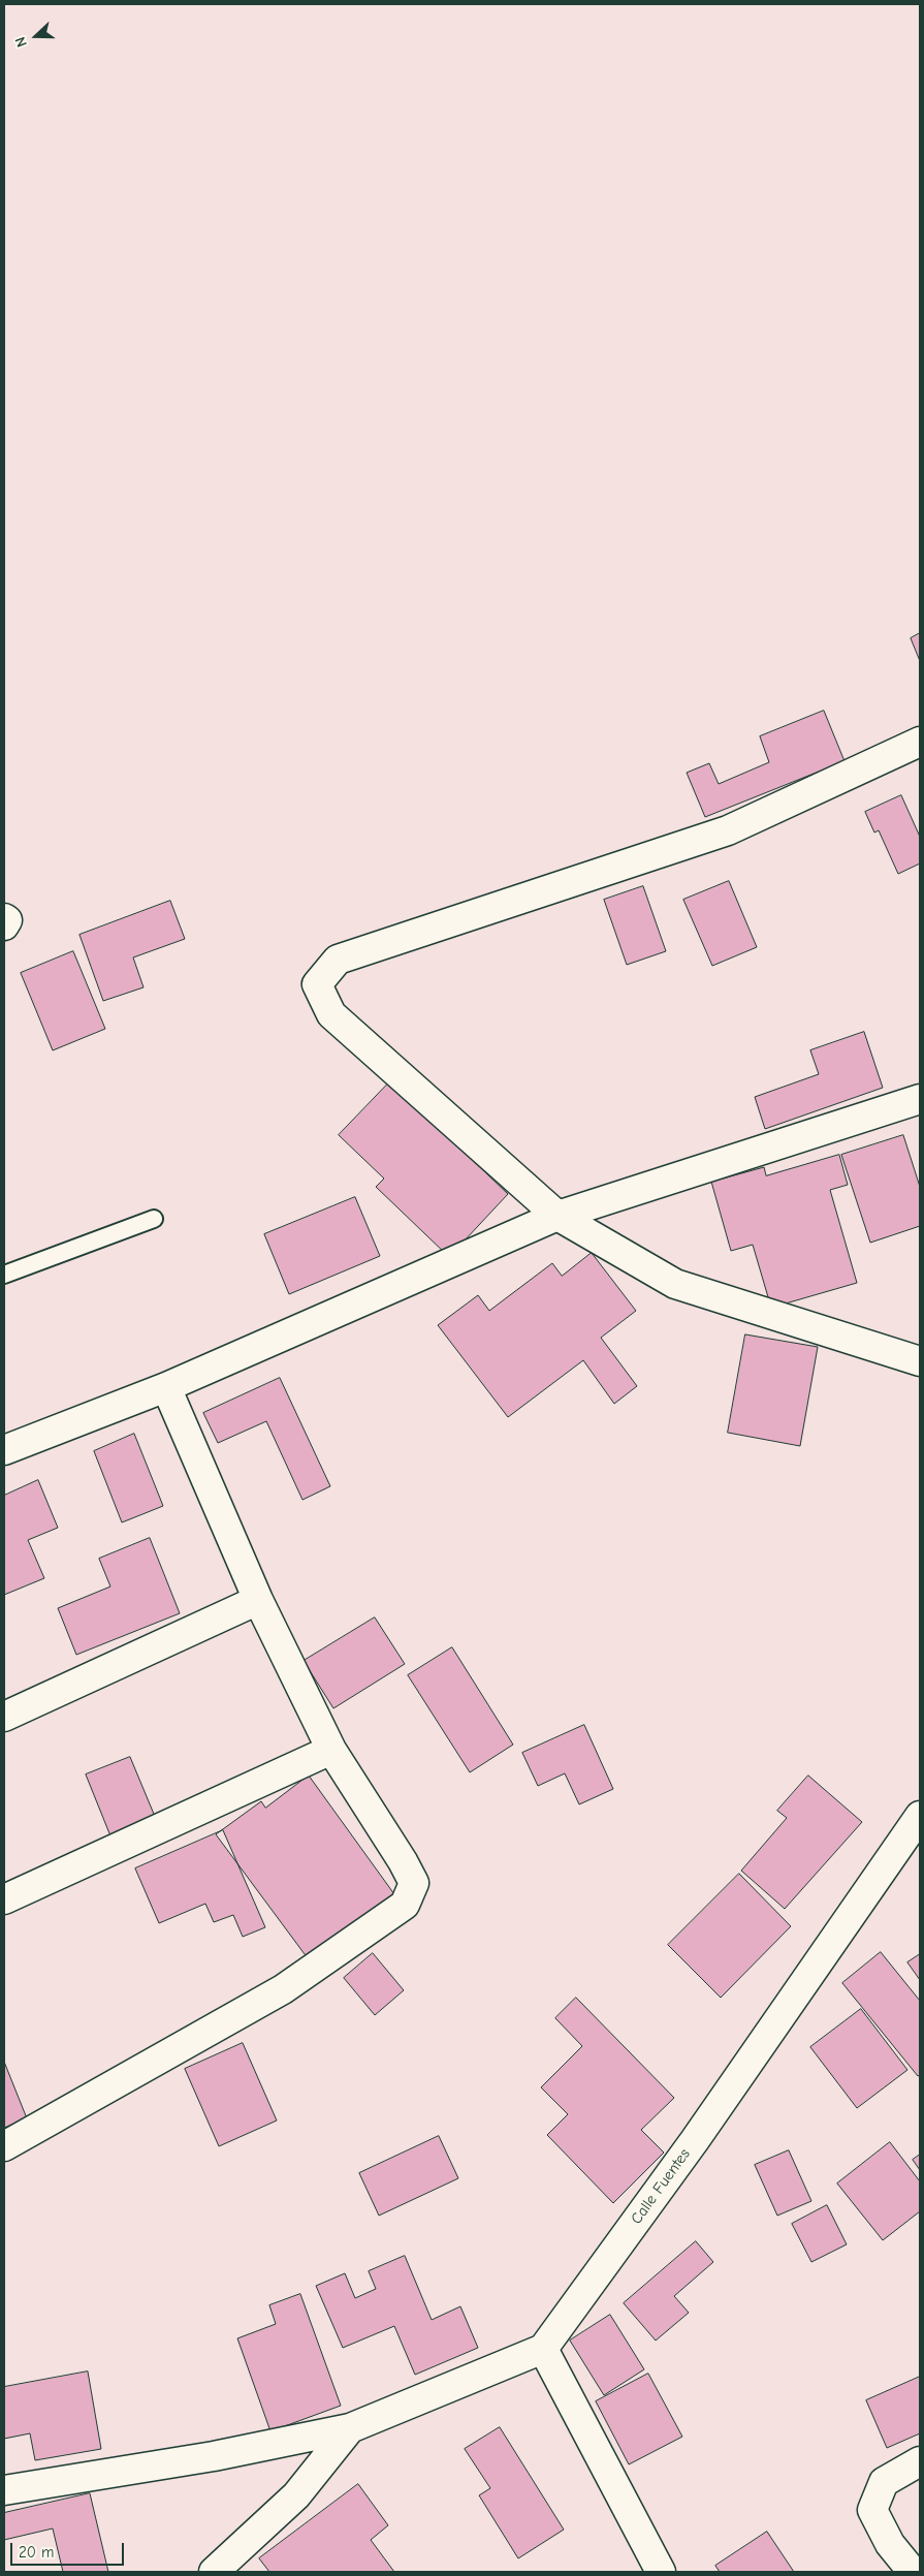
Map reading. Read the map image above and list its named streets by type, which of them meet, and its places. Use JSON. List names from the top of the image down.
{
  "streets": {
    "street": ["Calle Fuentes"]
  },
  "scale_bar": "20 m",
  "north": "left"
}
